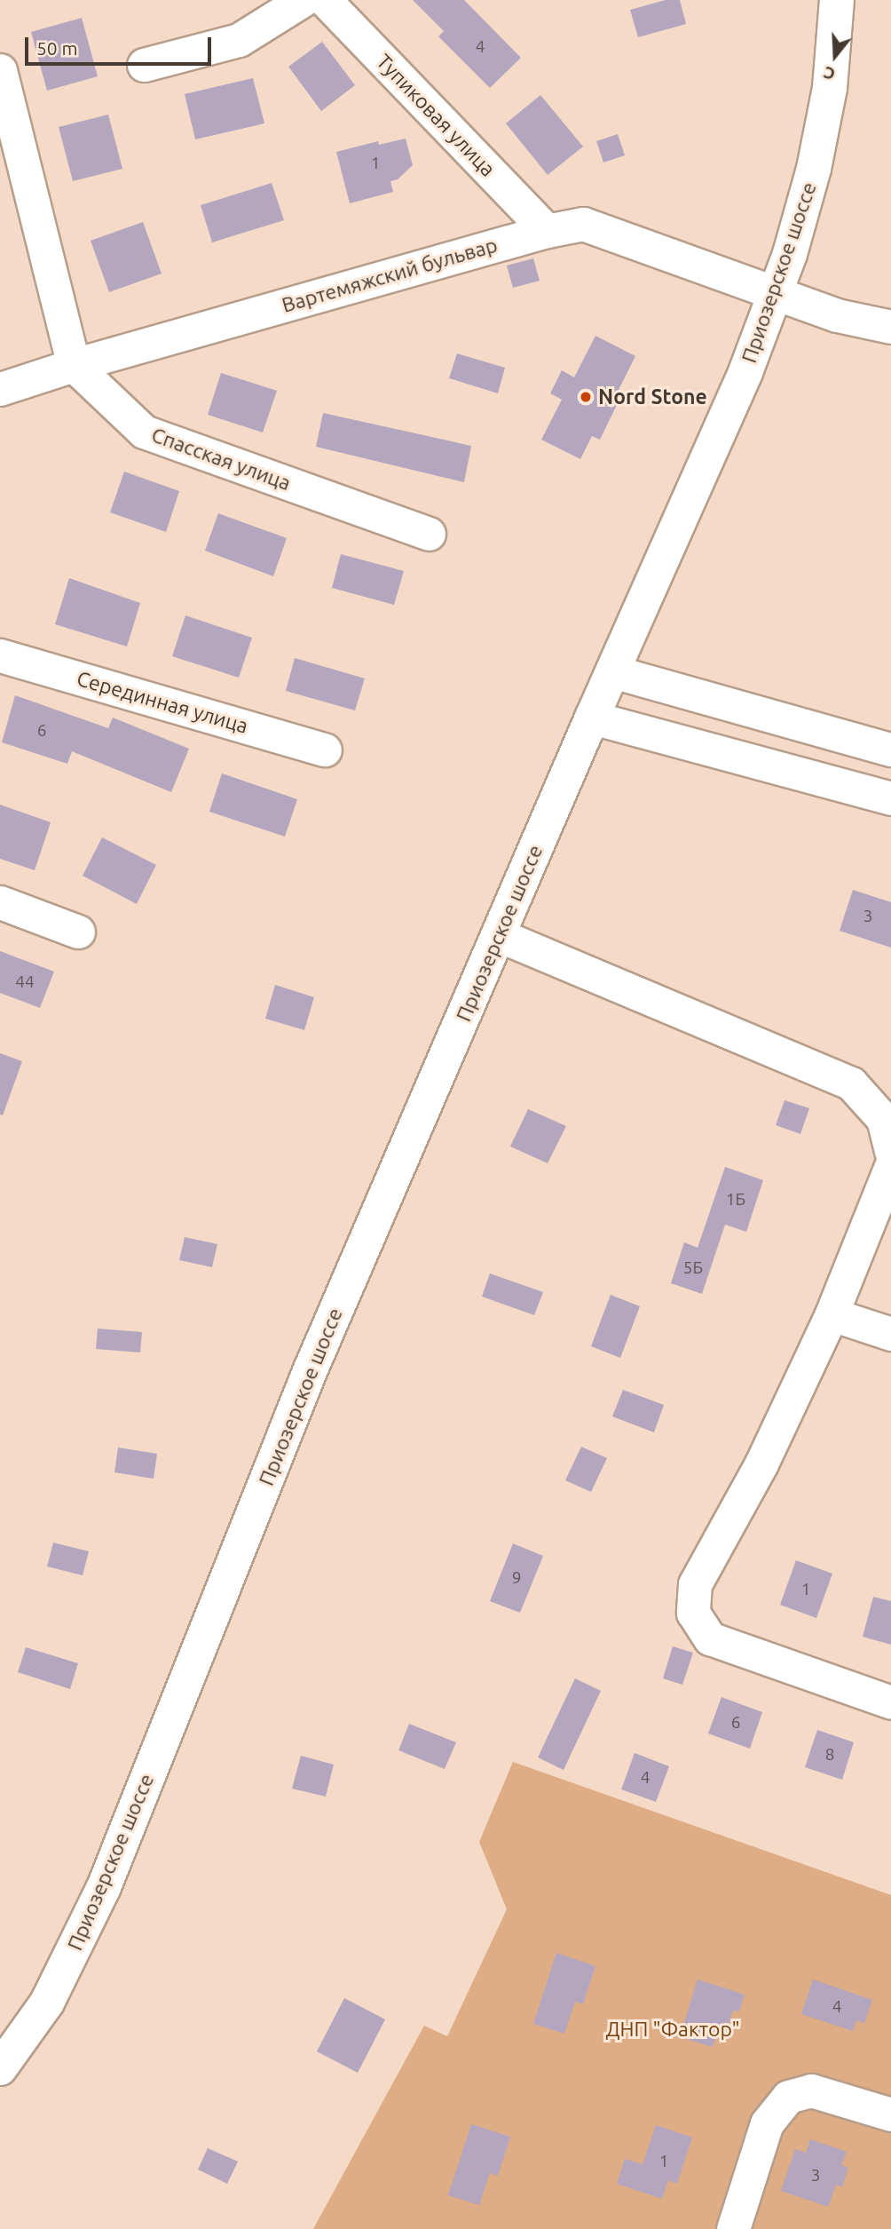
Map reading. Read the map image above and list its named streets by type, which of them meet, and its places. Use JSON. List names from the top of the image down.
{
  "streets": {
    "main road": ["Приозерское шоссе"],
    "street": [
      "Тупиковая улица",
      "Вартемяжский бульвар",
      "Спасская улица",
      "Серединная улица"
    ]
  },
  "crossings": [
    ["Тупиковая улица", "Вартемяжский бульвар"],
    ["Приозерское шоссе", "Вартемяжский бульвар"],
    ["Вартемяжский бульвар", "Спасская улица"]
  ],
  "parks": ["ДНП \"Фактор\""],
  "places": ["Nord Stone"],
  "house_numbers": [
    "4",
    "1",
    "6",
    "3",
    "44",
    "1Б",
    "5Б",
    "9",
    "1",
    "6",
    "8",
    "4",
    "4",
    "1",
    "3"
  ],
  "scale_bar": "50 m",
  "north": "bottom"
}
